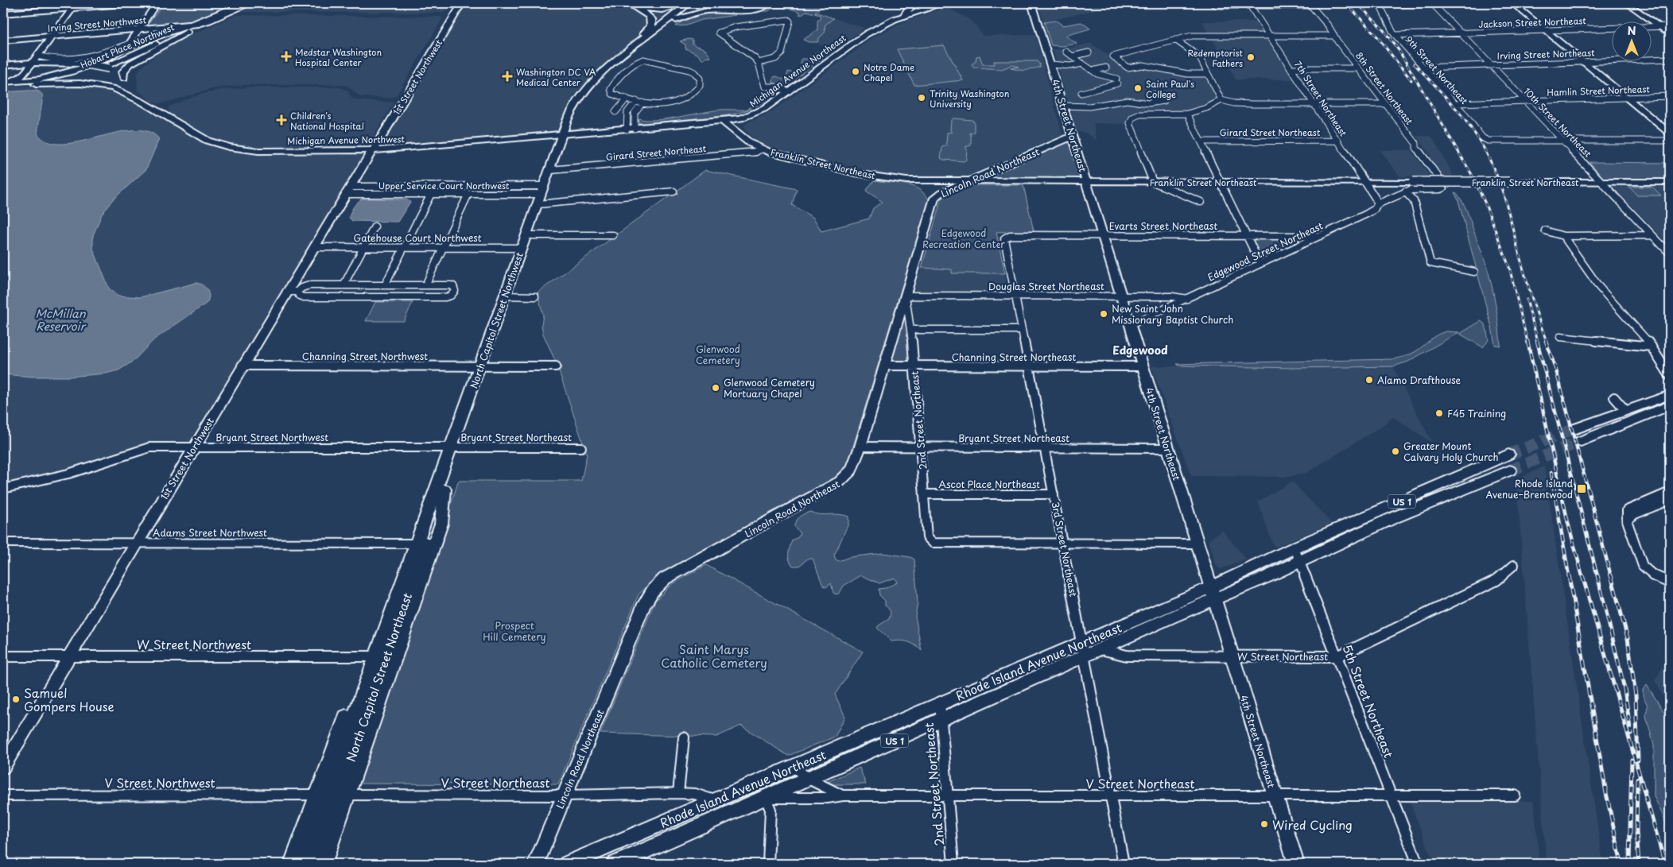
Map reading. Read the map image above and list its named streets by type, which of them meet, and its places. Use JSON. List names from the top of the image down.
{
  "streets": {
    "main road": [
      "Irving Street Northwest",
      "Michigan Avenue Northeast",
      "North Capitol Street Northwest",
      "US 1",
      "Rhode Island Avenue Northeast",
      "North Capitol Street Northeast"
    ],
    "street": [
      "Jackson Street Northeast",
      "Hobart Place Northwest",
      "Irving Street Northeast",
      "9th Street Northeast",
      "1st Street Northwest",
      "8th Street Northeast",
      "Hamlin Street Northeast",
      "7th Street Northeast",
      "10th Street Northeast",
      "4th Street Northeast",
      "Girard Street Northeast",
      "Michigan Avenue Northwest",
      "Franklin Street Northeast",
      "Lincoln Road Northeast",
      "Upper Service Court Northwest",
      "Evarts Street Northeast",
      "Gatehouse Court Northwest",
      "Edgewood Street Northeast",
      "Douglas Street Northeast",
      "Channing Street Northwest",
      "Channing Street Northeast",
      "2nd Street Northeast",
      "Bryant Street Northwest",
      "Bryant Street Northeast",
      "Ascot Place Northeast",
      "Adams Street Northwest",
      "3rd Street Northeast",
      "W Street Northwest",
      "W Street Northeast",
      "5th Street Northeast",
      "V Street Northwest",
      "V Street Northeast"
    ]
  },
  "crossings": [
    ["Jackson Street Northeast", "9th Street Northeast"],
    ["Jackson Street Northeast", "10th Street Northeast"],
    ["Irving Street Northwest", "Hobart Place Northwest"],
    ["Hobart Place Northwest", "Michigan Avenue Northwest"],
    ["Irving Street Northeast", "9th Street Northeast"],
    ["Irving Street Northeast", "10th Street Northeast"],
    ["9th Street Northeast", "Hamlin Street Northeast"],
    ["9th Street Northeast", "10th Street Northeast"],
    ["Michigan Avenue Northeast", "Michigan Avenue Northwest"],
    ["Michigan Avenue Northeast", "Franklin Street Northeast"],
    ["Michigan Avenue Northeast", "North Capitol Street Northwest"],
    ["1st Street Northwest", "Michigan Avenue Northwest"],
    ["1st Street Northwest", "Upper Service Court Northwest"],
    ["1st Street Northwest", "Gatehouse Court Northwest"],
    ["1st Street Northwest", "Channing Street Northwest"],
    ["1st Street Northwest", "Bryant Street Northwest"],
    ["1st Street Northwest", "Adams Street Northwest"],
    ["1st Street Northwest", "W Street Northwest"],
    ["8th Street Northeast", "Edgewood Street Northeast"],
    ["Hamlin Street Northeast", "10th Street Northeast"],
    ["7th Street Northeast", "Girard Street Northeast"],
    ["7th Street Northeast", "Franklin Street Northeast"],
    ["7th Street Northeast", "Edgewood Street Northeast"],
    ["10th Street Northeast", "Franklin Street Northeast"],
    ["4th Street Northeast", "Franklin Street Northeast"],
    ["4th Street Northeast", "Lincoln Road Northeast"],
    ["4th Street Northeast", "Evarts Street Northeast"],
    ["4th Street Northeast", "Edgewood Street Northeast"],
    ["4th Street Northeast", "Douglas Street Northeast"],
    ["4th Street Northeast", "Channing Street Northeast"],
    ["4th Street Northeast", "Bryant Street Northeast"],
    ["4th Street Northeast", "W Street Northeast"],
    ["4th Street Northeast", "Rhode Island Avenue Northeast"],
    ["4th Street Northeast", "V Street Northeast"],
    ["Girard Street Northeast", "Franklin Street Northeast"],
    ["Girard Street Northeast", "North Capitol Street Northwest"],
    ["Michigan Avenue Northwest", "North Capitol Street Northwest"],
    ["Franklin Street Northeast", "Lincoln Road Northeast"],
    ["Lincoln Road Northeast", "Douglas Street Northeast"],
    ["Lincoln Road Northeast", "Channing Street Northeast"],
    ["Lincoln Road Northeast", "2nd Street Northeast"],
    ["Lincoln Road Northeast", "Bryant Street Northeast"],
    ["Lincoln Road Northeast", "V Street Northeast"],
    ["Upper Service Court Northwest", "North Capitol Street Northwest"],
    ["Evarts Street Northeast", "Edgewood Street Northeast"],
    ["Evarts Street Northeast", "3rd Street Northeast"],
    ["Gatehouse Court Northwest", "North Capitol Street Northwest"],
    ["Edgewood Street Northeast", "Douglas Street Northeast"],
    ["Douglas Street Northeast", "2nd Street Northeast"],
    ["Douglas Street Northeast", "3rd Street Northeast"],
    ["North Capitol Street Northwest", "Channing Street Northwest"],
    ["North Capitol Street Northwest", "North Capitol Street Northeast"],
    ["Channing Street Northwest", "North Capitol Street Northeast"],
    ["Channing Street Northeast", "2nd Street Northeast"],
    ["Channing Street Northeast", "3rd Street Northeast"],
    ["2nd Street Northeast", "Bryant Street Northeast"],
    ["2nd Street Northeast", "Ascot Place Northeast"],
    ["2nd Street Northeast", "3rd Street Northeast"],
    ["2nd Street Northeast", "Rhode Island Avenue Northeast"],
    ["2nd Street Northeast", "V Street Northeast"],
    ["Bryant Street Northwest", "Bryant Street Northeast"],
    ["Bryant Street Northwest", "North Capitol Street Northeast"],
    ["Bryant Street Northeast", "3rd Street Northeast"],
    ["Bryant Street Northeast", "North Capitol Street Northeast"],
    ["Ascot Place Northeast", "3rd Street Northeast"],
    ["3rd Street Northeast", "Rhode Island Avenue Northeast"],
    ["3rd Street Northeast", "V Street Northeast"],
    ["W Street Northwest", "North Capitol Street Northeast"],
    ["W Street Northeast", "Rhode Island Avenue Northeast"],
    ["W Street Northeast", "5th Street Northeast"],
    ["Rhode Island Avenue Northeast", "5th Street Northeast"],
    ["Rhode Island Avenue Northeast", "V Street Northeast"],
    ["North Capitol Street Northeast", "V Street Northeast"],
    ["5th Street Northeast", "V Street Northeast"]
  ],
  "districts": ["Edgewood"],
  "water": ["McMillan Reservoir"],
  "parks": [
    "Edgewood Recreation Center",
    "Glenwood Cemetery",
    "Prospect Hill Cemetery",
    "Saint Marys Catholic Cemetery"
  ],
  "places": {
    "health": ["Medstar Washington Hospital Center", "Washington DC VA Medical Center", "Children's National Hospital"],
    "other": [
      "Redemptorist Fathers",
      "Notre Dame Chapel",
      "Saint Paul's College",
      "Trinity Washington University",
      "New Saint John Missionary Baptist Church",
      "Alamo Drafthouse",
      "Glenwood Cemetery Mortuary Chapel",
      "F45 Training",
      "Greater Mount Calvary Holy Church",
      "Samuel Gompers House",
      "Wired Cycling"
    ],
    "transit": ["Rhode Island Avenue–Brentwood"]
  },
  "north": "top"
}
